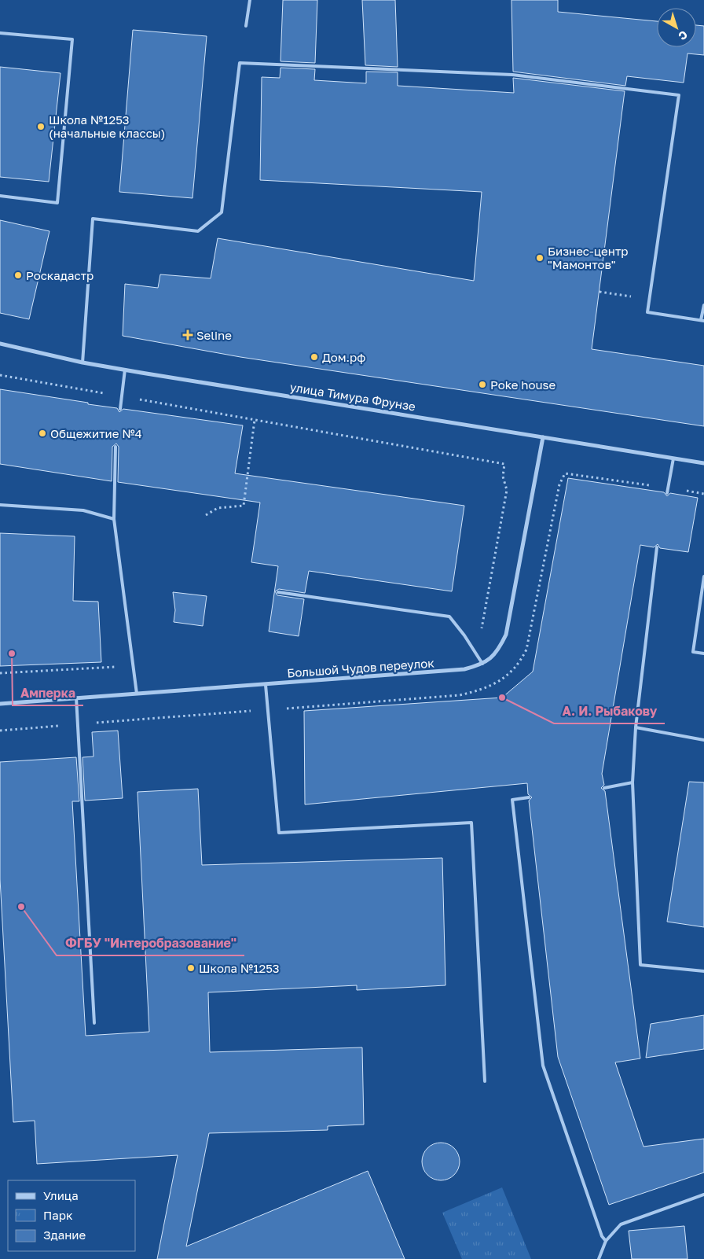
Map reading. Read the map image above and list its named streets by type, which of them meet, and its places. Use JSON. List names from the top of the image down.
{
  "streets": {
    "street": ["улица Тимура Фрунзе", "Большой Чудов переулок"]
  },
  "places": {
    "other": [
      "Школа №1253 (начальные классы)",
      "Бизнес-центр \"Мамонтов\"",
      "Роскадастр",
      "Дом.рф",
      "Poke house",
      "Общежитие №4",
      "Амперка",
      "А. И. Рыбакову",
      "ФГБУ \"Интеробразование\"",
      "Школа №1253"
    ],
    "health": ["Seline"]
  },
  "legend": ["Улица", "Парк", "Здание"],
  "north": "bottom right"
}
